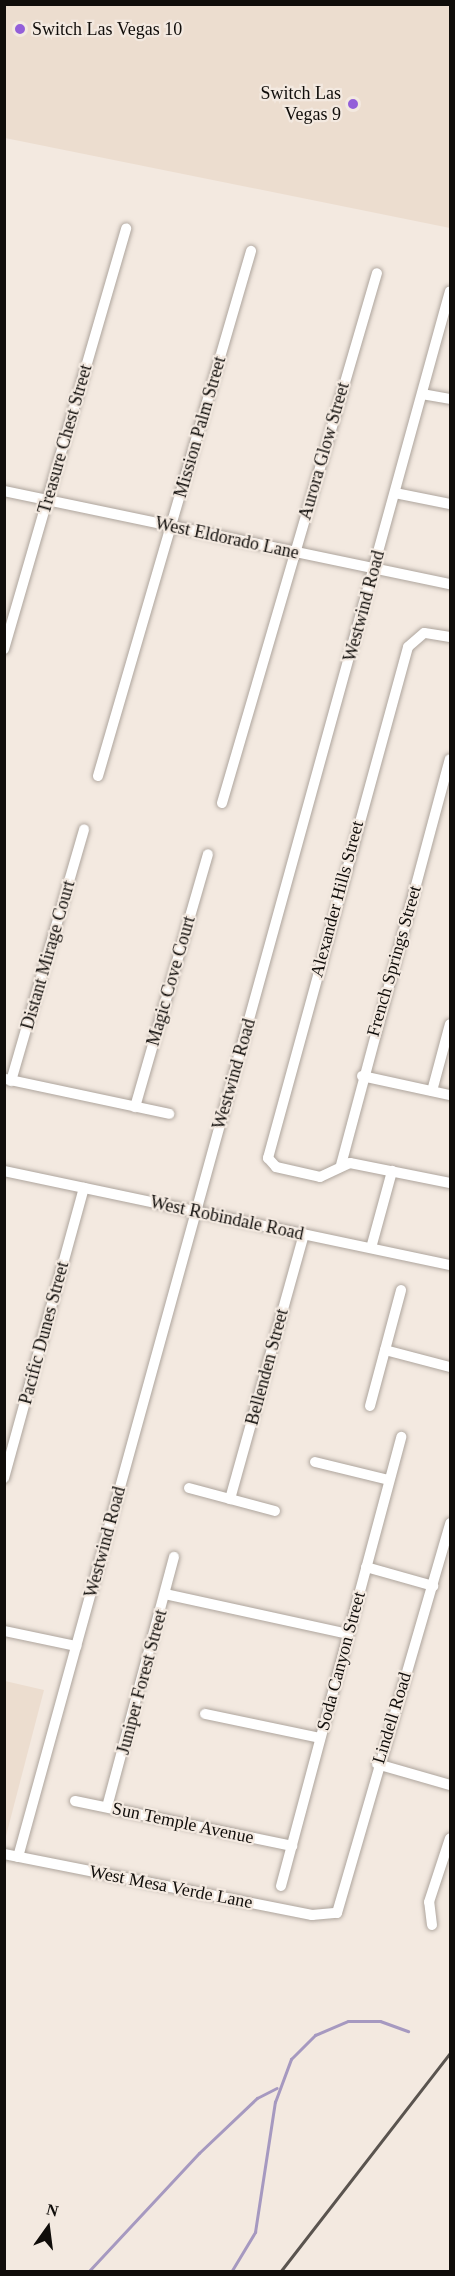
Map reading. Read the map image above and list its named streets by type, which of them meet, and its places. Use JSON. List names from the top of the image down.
{
  "streets": {
    "street": [
      "Mission Palm Street",
      "Treasure Chest Street",
      "Aurora Glow Street",
      "West Eldorado Lane",
      "Westwind Road",
      "Alexander Hills Street",
      "Distant Mirage Court",
      "French Springs Street",
      "Magic Cove Court",
      "West Robindale Road",
      "Pacific Dunes Street",
      "Bellenden Street",
      "Soda Canyon Street",
      "Juniper Forest Street",
      "Lindell Road",
      "Sun Temple Avenue",
      "West Mesa Verde Lane"
    ]
  },
  "crossings": [
    ["Mission Palm Street", "West Eldorado Lane"],
    ["Treasure Chest Street", "West Eldorado Lane"],
    ["Aurora Glow Street", "West Eldorado Lane"],
    ["West Eldorado Lane", "Westwind Road"],
    ["Westwind Road", "West Robindale Road"],
    ["Westwind Road", "West Mesa Verde Lane"],
    ["Alexander Hills Street", "French Springs Street"],
    ["West Robindale Road", "Pacific Dunes Street"],
    ["West Robindale Road", "Bellenden Street"],
    ["Soda Canyon Street", "Sun Temple Avenue"],
    ["Juniper Forest Street", "Sun Temple Avenue"],
    ["Lindell Road", "West Mesa Verde Lane"]
  ],
  "places": ["Switch Las Vegas 10", "Switch Las Vegas 9"],
  "north": "top"
}
